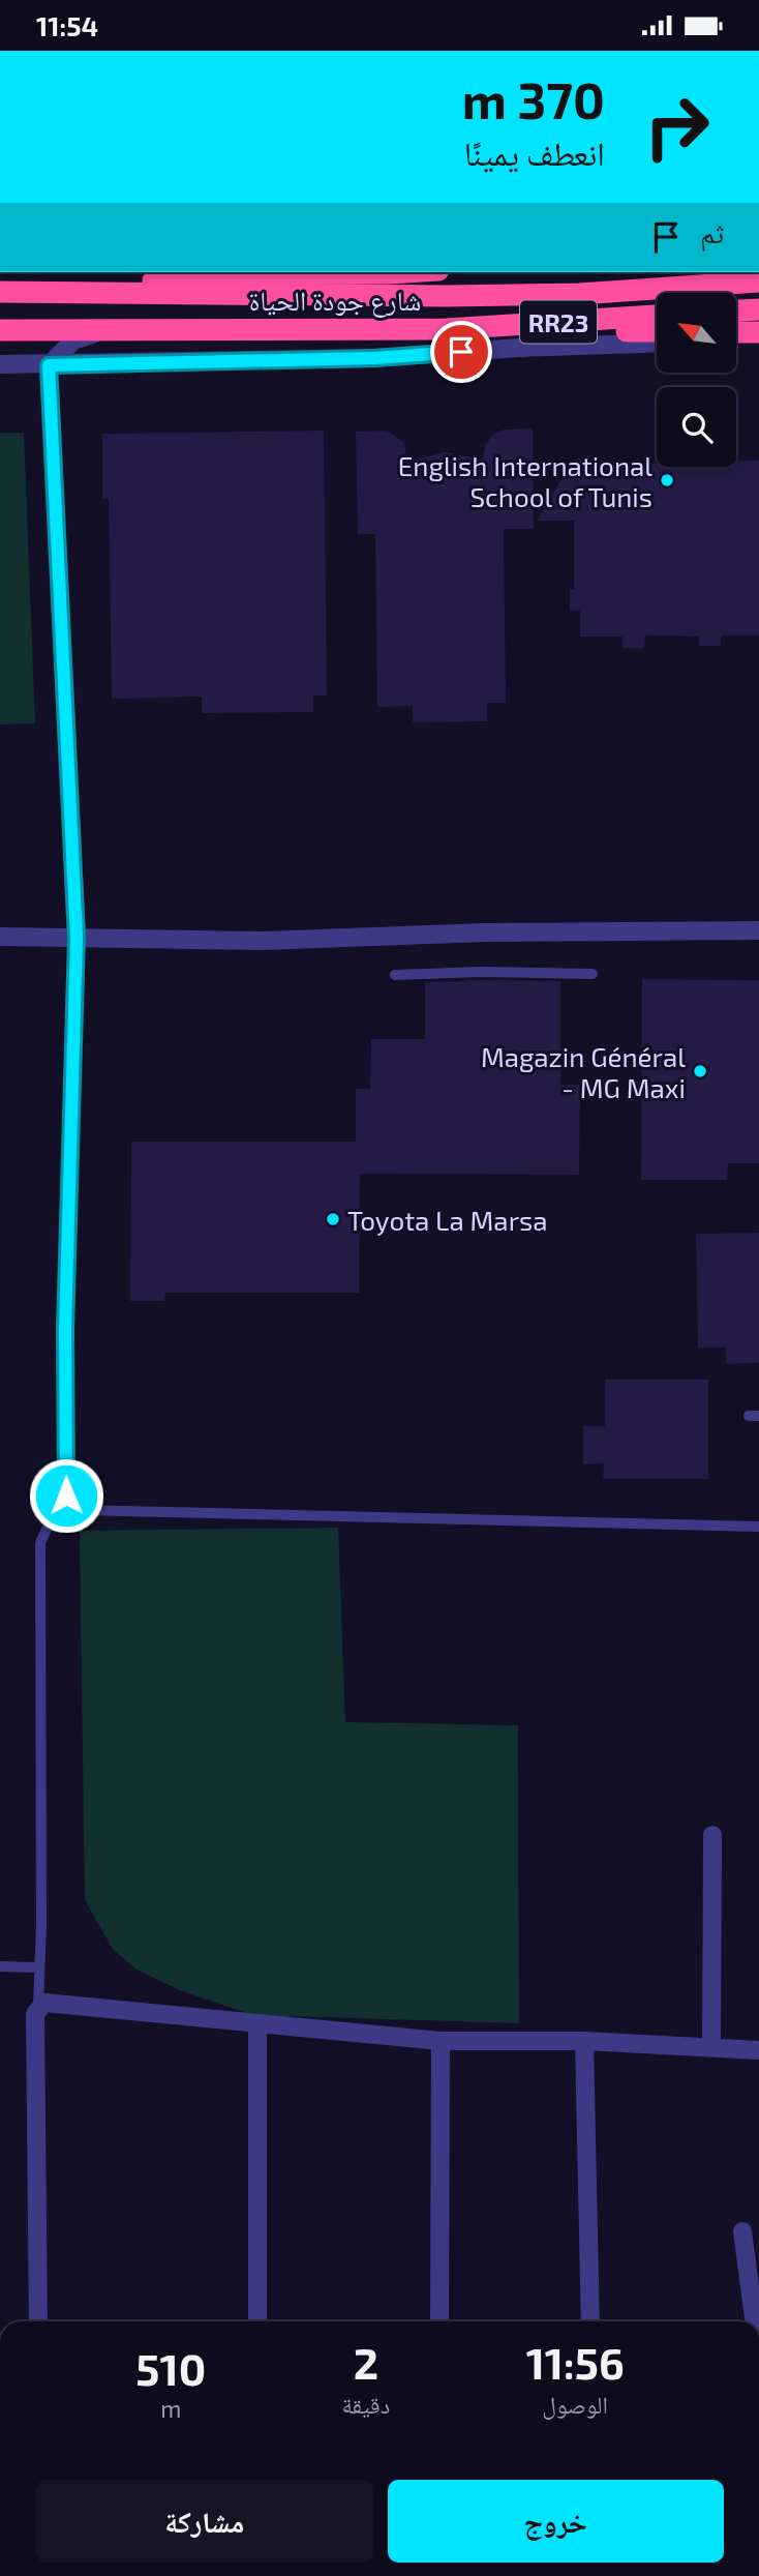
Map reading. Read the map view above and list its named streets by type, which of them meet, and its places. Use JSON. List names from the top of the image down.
{
  "streets": {
    "highway": ["شارع جودة الحياة", "RR23"]
  },
  "places": ["English International School of Tunis", "Magazin Général - MG Maxi", "Toyota La Marsa"],
  "north": "top left",
  "page": {
    "status": "11:54",
    "turn": ["370 m", "انعطف يمينًا"],
    "then": "ثم",
    "eta": [
      "11:56",
      "الوصول",
      "2",
      "دقيقة",
      "510",
      "m"
    ],
    "buttons": ["خروج", "مشاركة"]
  }
}
